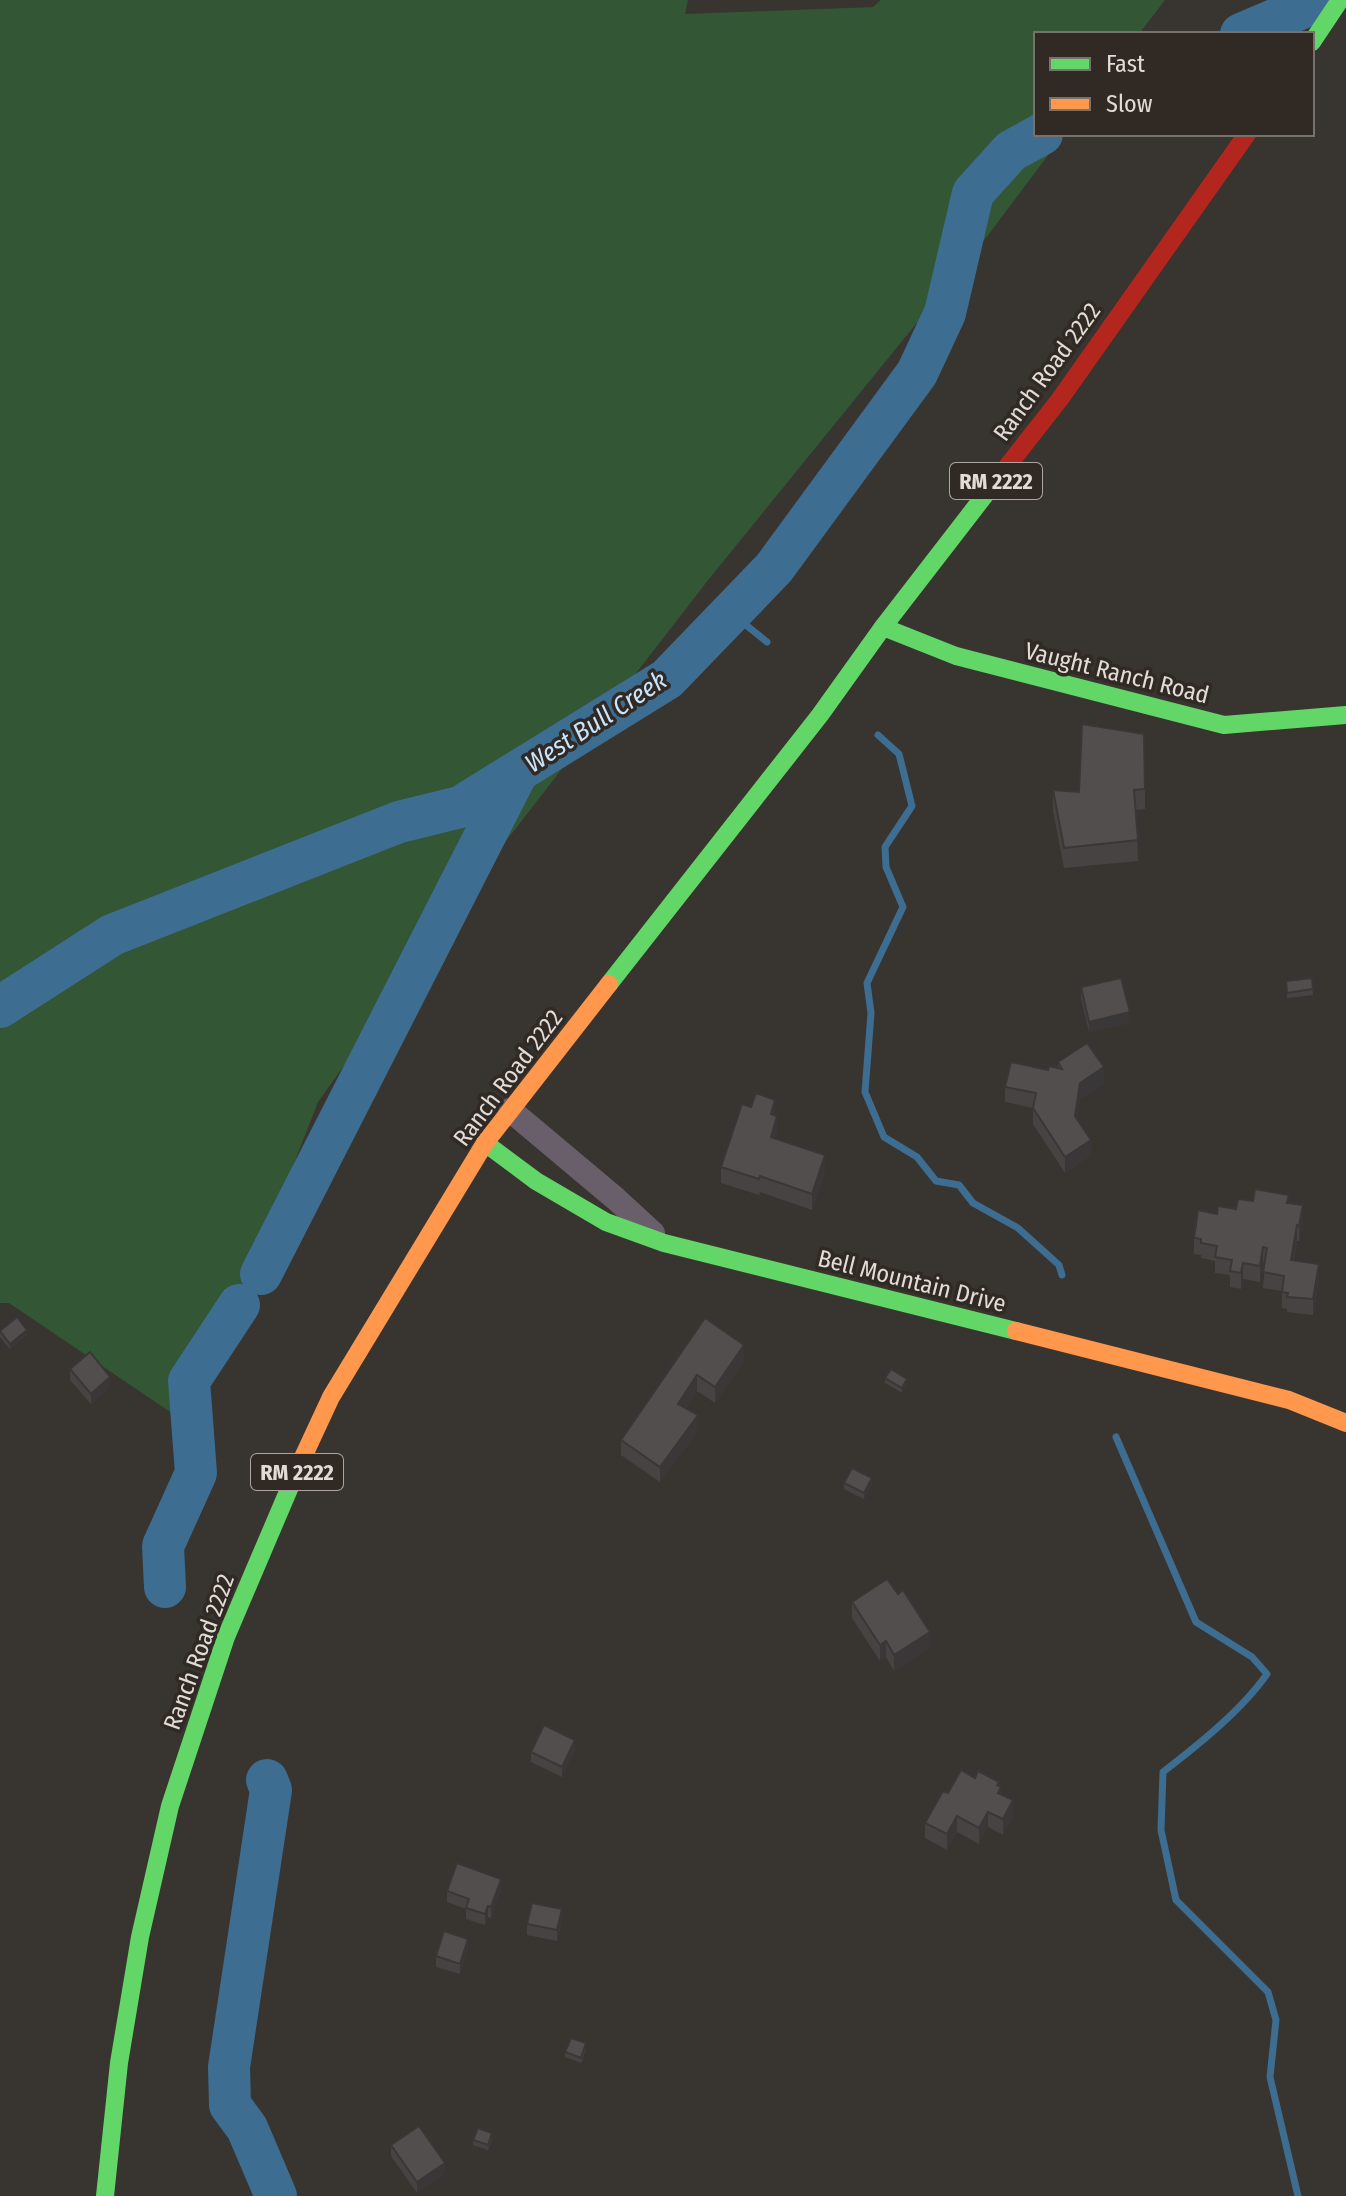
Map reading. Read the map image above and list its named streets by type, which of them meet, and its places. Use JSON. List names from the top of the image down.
{
  "streets": {
    "main road": [
      "Ranch Road 2222",
      "RM 2222",
      "Vaught Ranch Road",
      "Bell Mountain Drive"
    ]
  },
  "crossings": [
    ["Ranch Road 2222", "Vaught Ranch Road"],
    ["Ranch Road 2222", "Bell Mountain Drive"]
  ],
  "water": ["West Bull Creek"],
  "legend": ["Fast", "Slow"]
}
